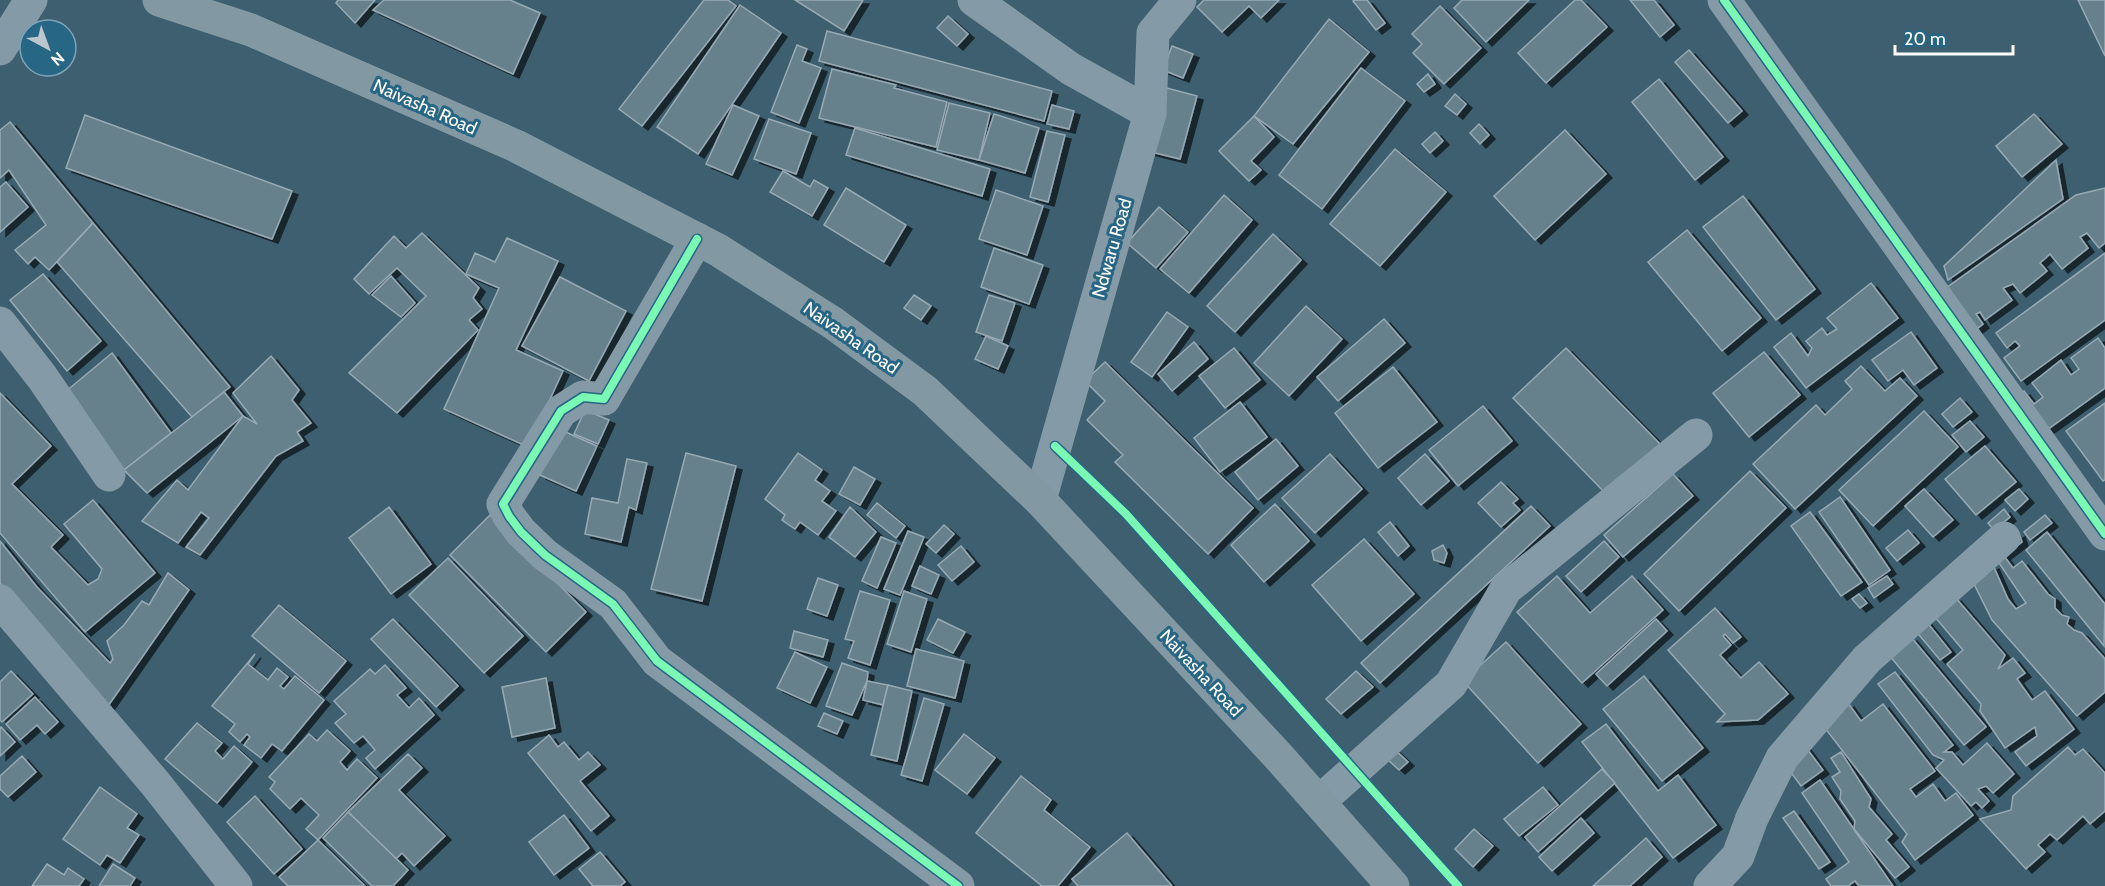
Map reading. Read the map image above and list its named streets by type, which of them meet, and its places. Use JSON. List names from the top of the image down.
{
  "streets": {
    "main road": ["Naivasha Road"],
    "street": ["Ndwaru Road"]
  },
  "crossings": [
    ["Naivasha Road", "Ndwaru Road"]
  ],
  "scale_bar": "20 m",
  "north": "bottom right"
}
